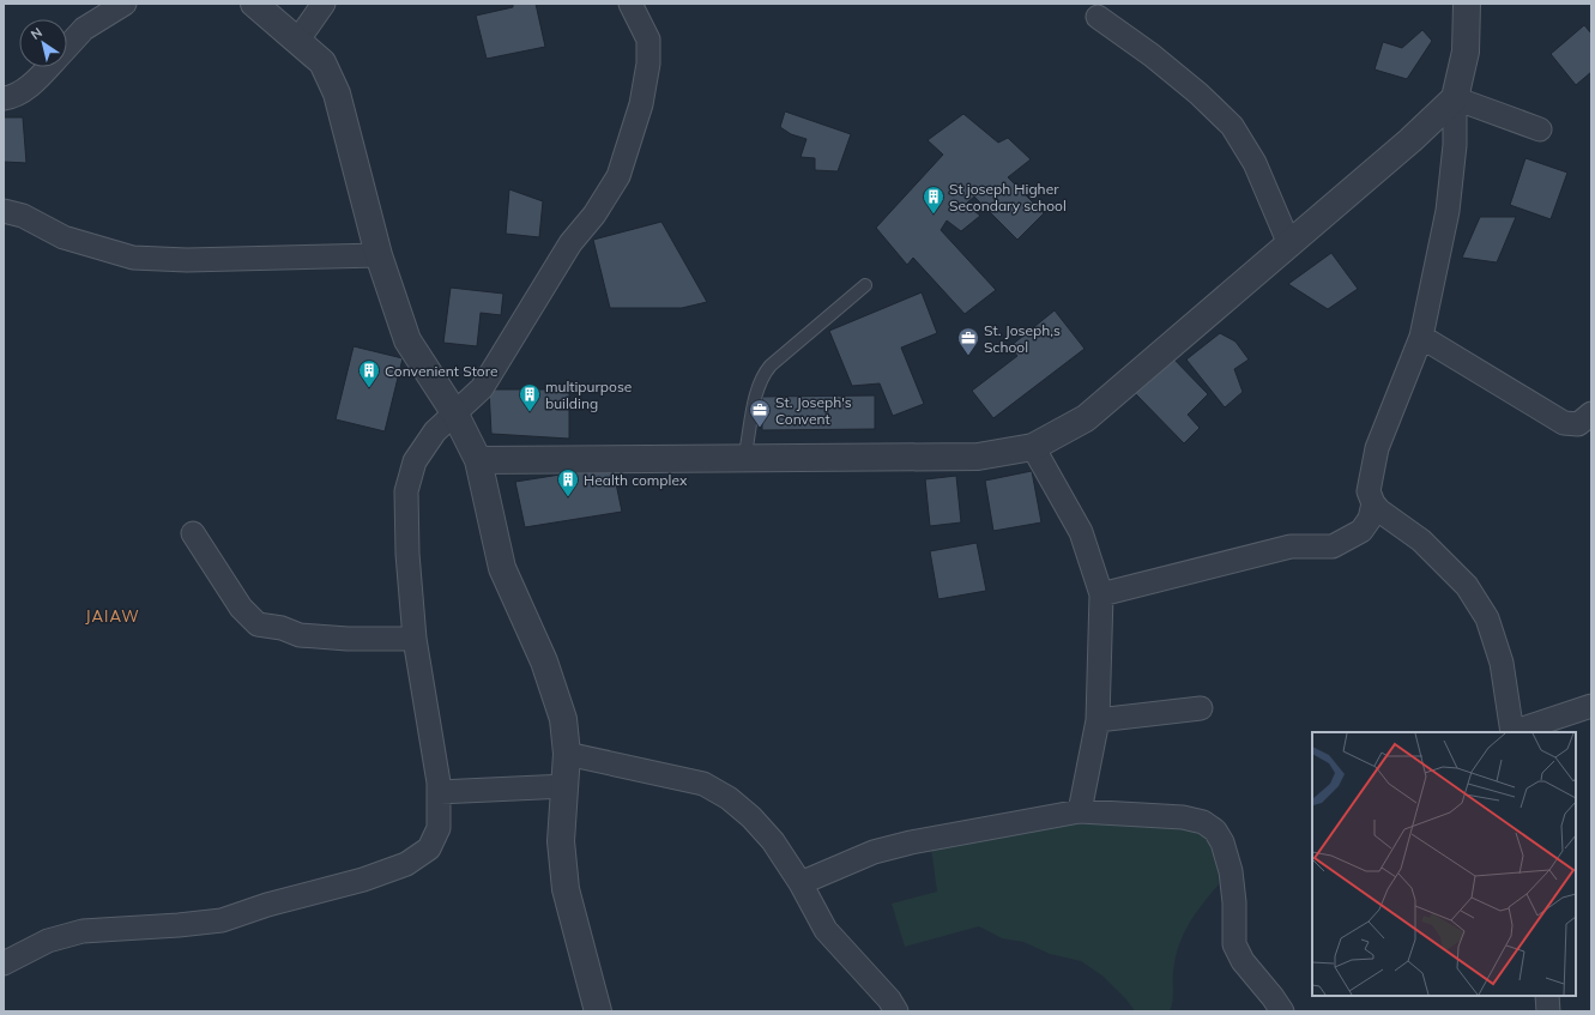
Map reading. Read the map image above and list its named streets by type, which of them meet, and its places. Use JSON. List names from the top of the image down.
{
  "districts": ["JAIAW"],
  "places": {
    "building": [
      "St joseph Higher Secondary school",
      "Convenient Store",
      "multipurpose building",
      "Health complex"
    ],
    "office": ["St. Joseph,s School", "St. Joseph's Convent"]
  },
  "north": "top left"
}
